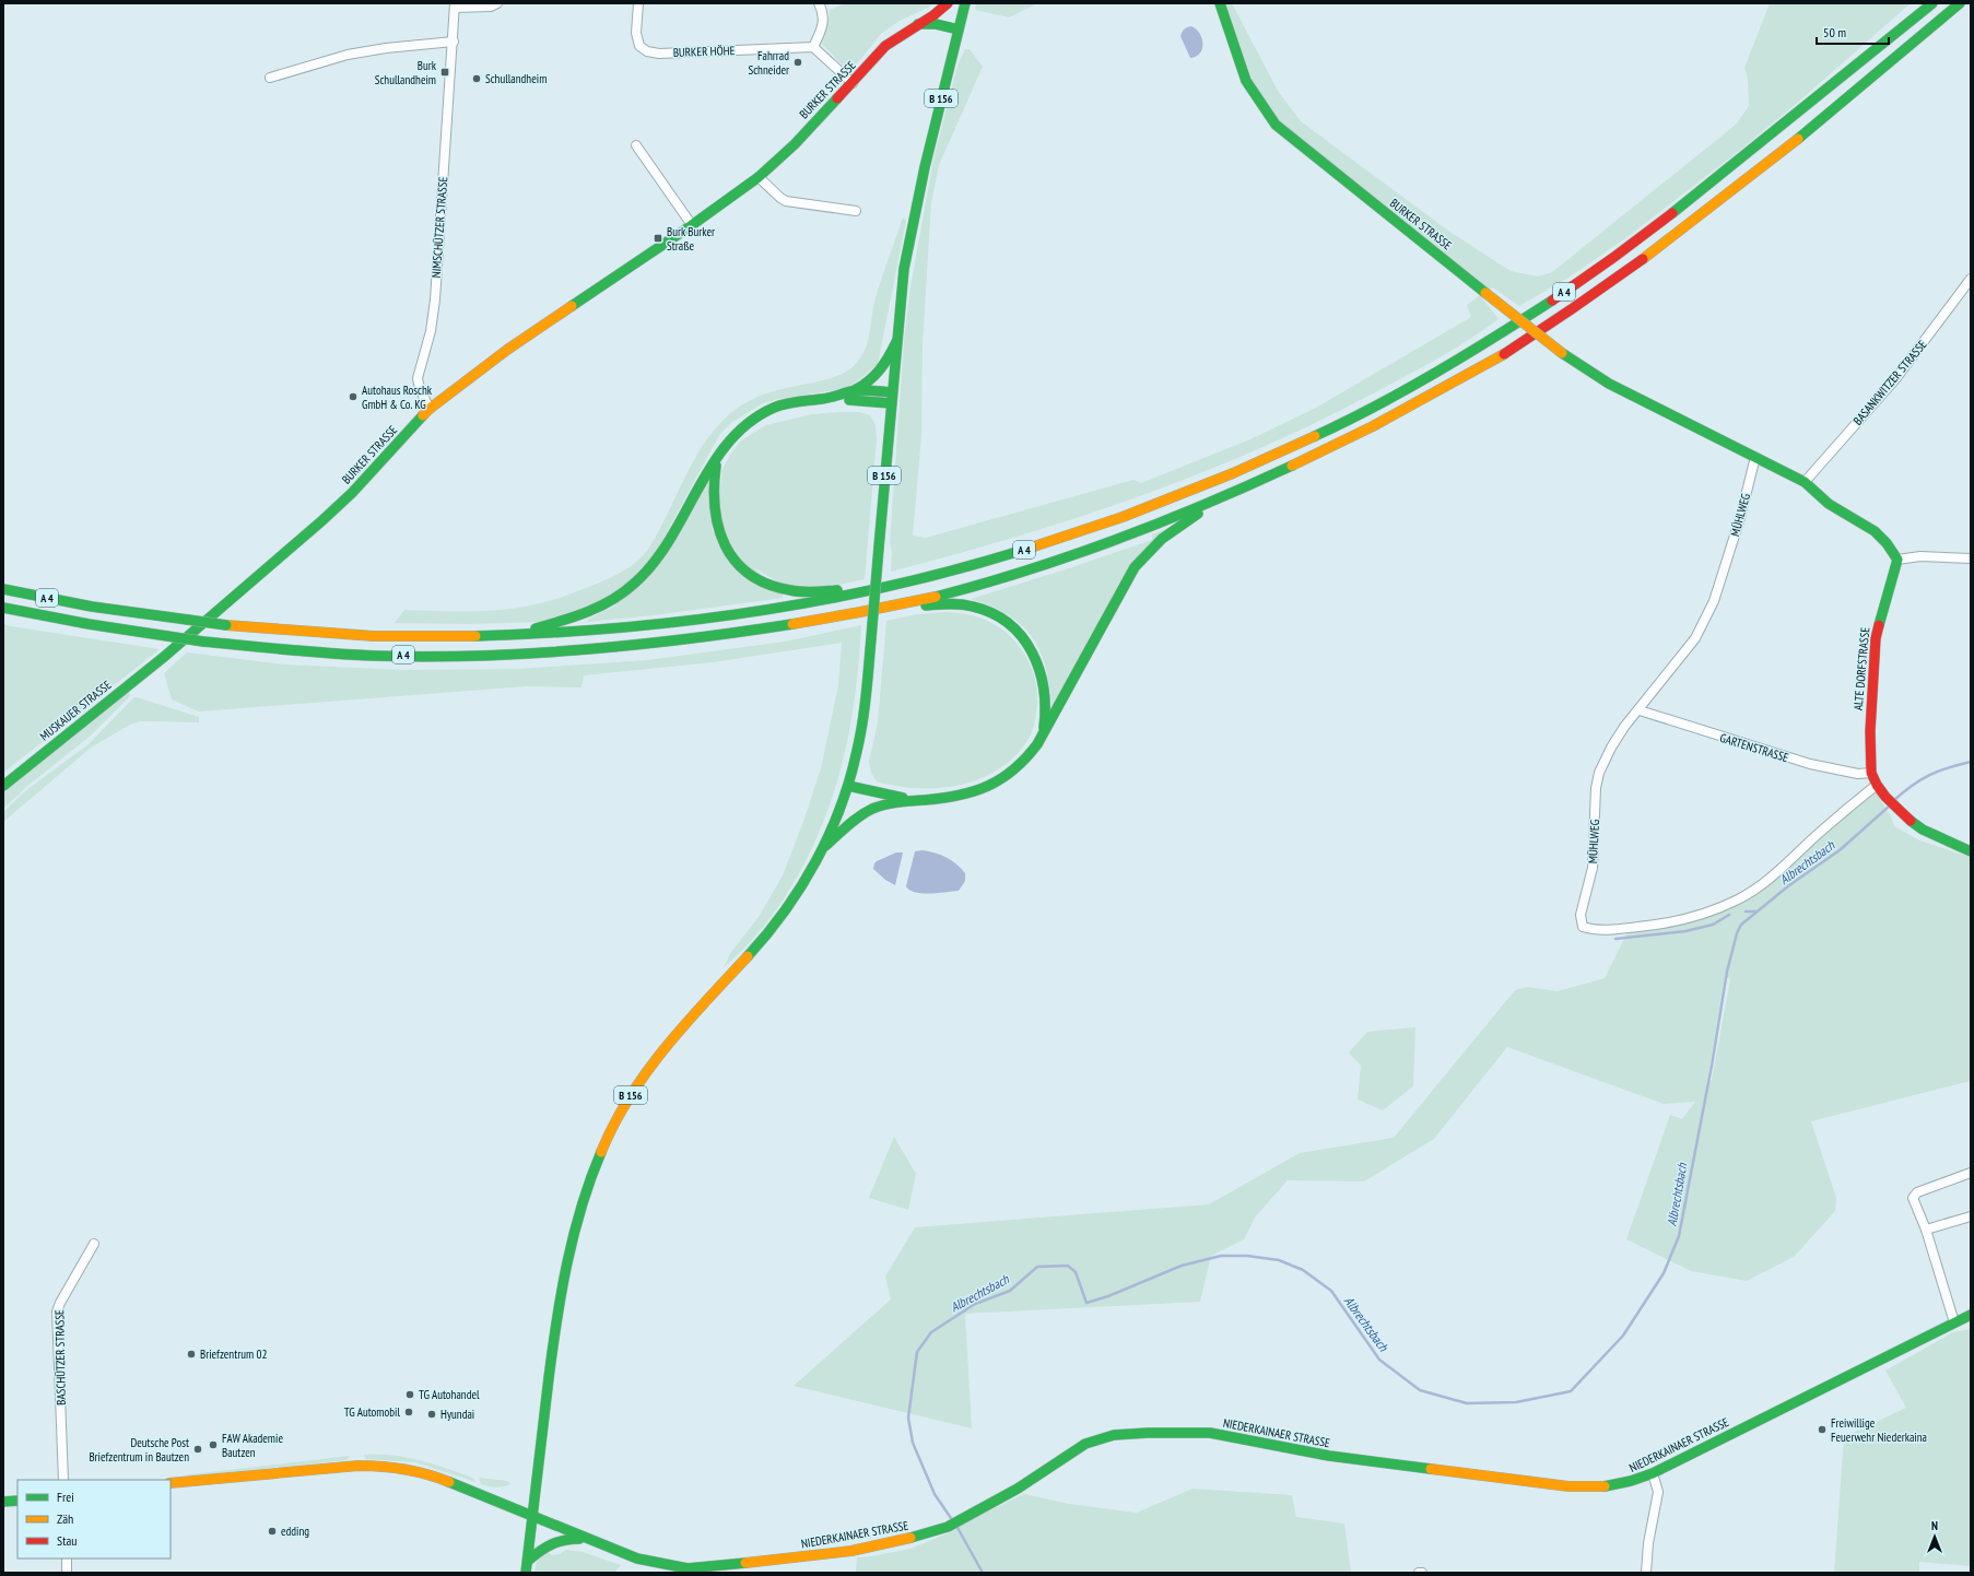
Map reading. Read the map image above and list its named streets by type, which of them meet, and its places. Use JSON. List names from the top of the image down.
{
  "streets": {
    "main road": [
      "BURKER STRASSE",
      "B 156",
      "A 4",
      "ALTE DORFSTRASSE",
      "MUSKAUER STRASSE",
      "NIEDERKAINAER STRASSE"
    ],
    "street": [
      "BURKER HÖHE",
      "NIMSCHÜTZER STRASSE",
      "BASANKWITZER STRASSE",
      "MÜHLWEG",
      "GARTENSTRASSE",
      "BASCHÜTZER STRASSE"
    ]
  },
  "crossings": [
    ["BURKER STRASSE", "NIMSCHÜTZER STRASSE"],
    ["BURKER STRASSE", "MÜHLWEG"],
    ["BURKER STRASSE", "MUSKAUER STRASSE"],
    ["B 156", "NIEDERKAINAER STRASSE"],
    ["MÜHLWEG", "ALTE DORFSTRASSE"],
    ["ALTE DORFSTRASSE", "GARTENSTRASSE"]
  ],
  "water": ["Albrechtsbach"],
  "places": {
    "other": [
      "Fahrrad Schneider",
      "Schullandheim",
      "Autohaus Roschk GmbH & Co. KG",
      "Briefzentrum 02",
      "TG Autohandel",
      "TG Automobil",
      "Hyundai",
      "Freiwillige Feuerwehr Niederkaina",
      "FAW Akademie Bautzen",
      "Deutsche Post Briefzentrum in Bautzen",
      "edding"
    ],
    "transit": ["Burk Schullandheim", "Burk Burker Straße"]
  },
  "legend": ["Frei", "Zäh", "Stau"],
  "scale_bar": "50 m",
  "north": "top"
}
